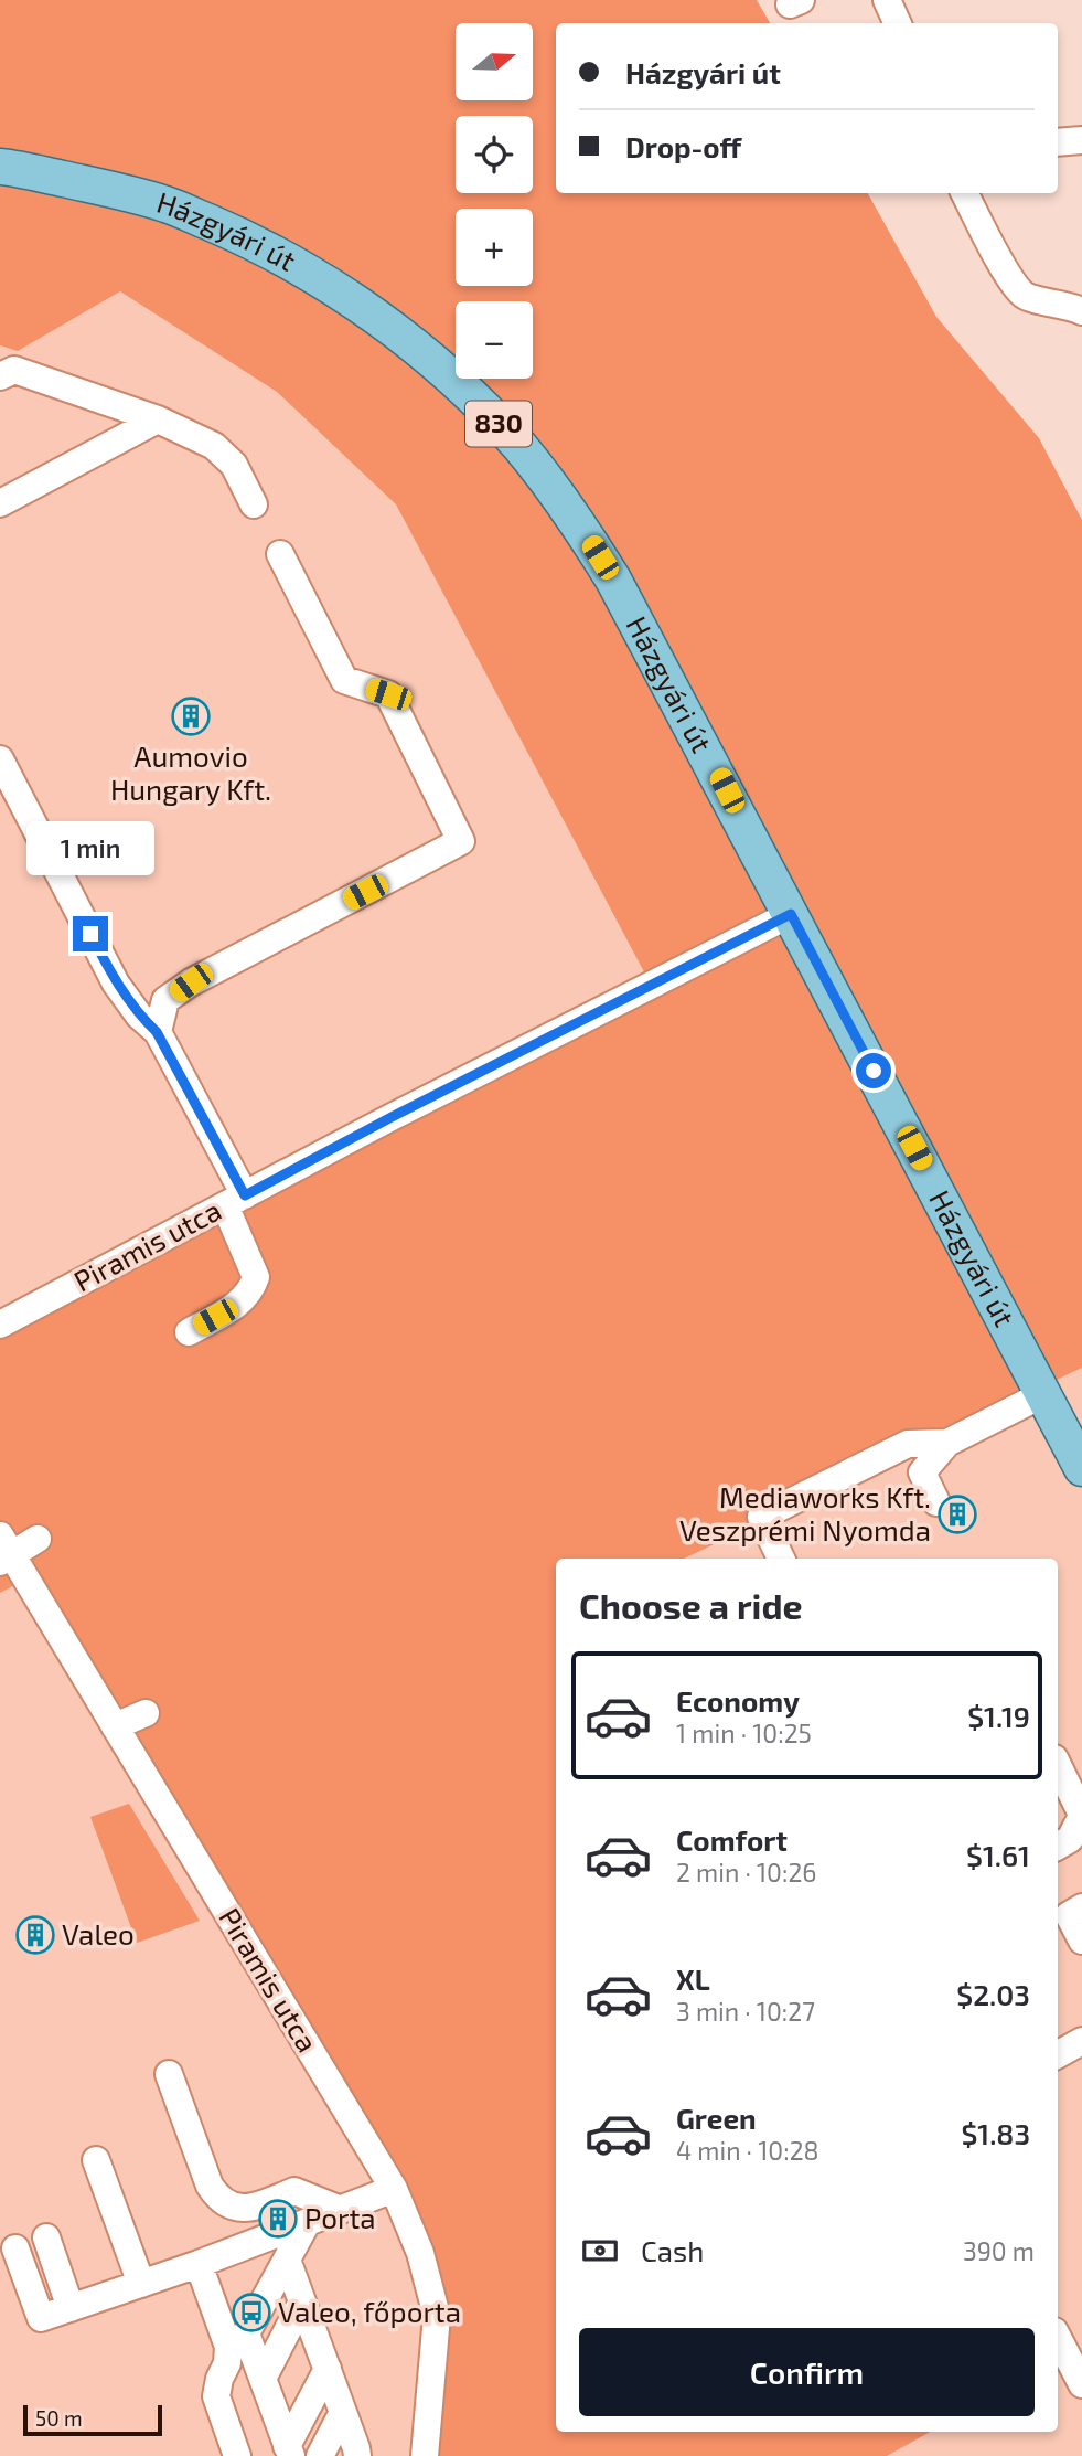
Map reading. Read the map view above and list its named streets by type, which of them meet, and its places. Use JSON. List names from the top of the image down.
{
  "streets": {
    "main road": ["Házgyári út", "830"],
    "street": ["Piramis utca"]
  },
  "crossings": [
    ["Házgyári út", "Piramis utca"]
  ],
  "places": {
    "building": [
      "Aumovio Hungary Kft.",
      "Mediaworks Kft. Veszprémi Nyomda",
      "Valeo",
      "Porta"
    ],
    "bus stop": ["Valeo, főporta"]
  },
  "scale_bar": "50 m",
  "north": "right",
  "page": {
    "map_buttons": ["+", "−"],
    "banner": ["Házgyári út", "Drop-off"],
    "bubble": "1 min",
    "heading": "Choose a ride",
    "list": [
      {
        "name": "Economy",
        "note": "1 min · 10:25",
        "value": "$1.19"
      },
      {
        "name": "Comfort",
        "note": "2 min · 10:26",
        "value": "$1.61"
      },
      {
        "name": "XL",
        "note": "3 min · 10:27",
        "value": "$2.03"
      },
      {
        "name": "Green",
        "note": "4 min · 10:28",
        "value": "$1.83"
      }
    ],
    "pay": ["Cash", "390 m"],
    "buttons": "Confirm",
    "scale": "50 m"
  }
}
